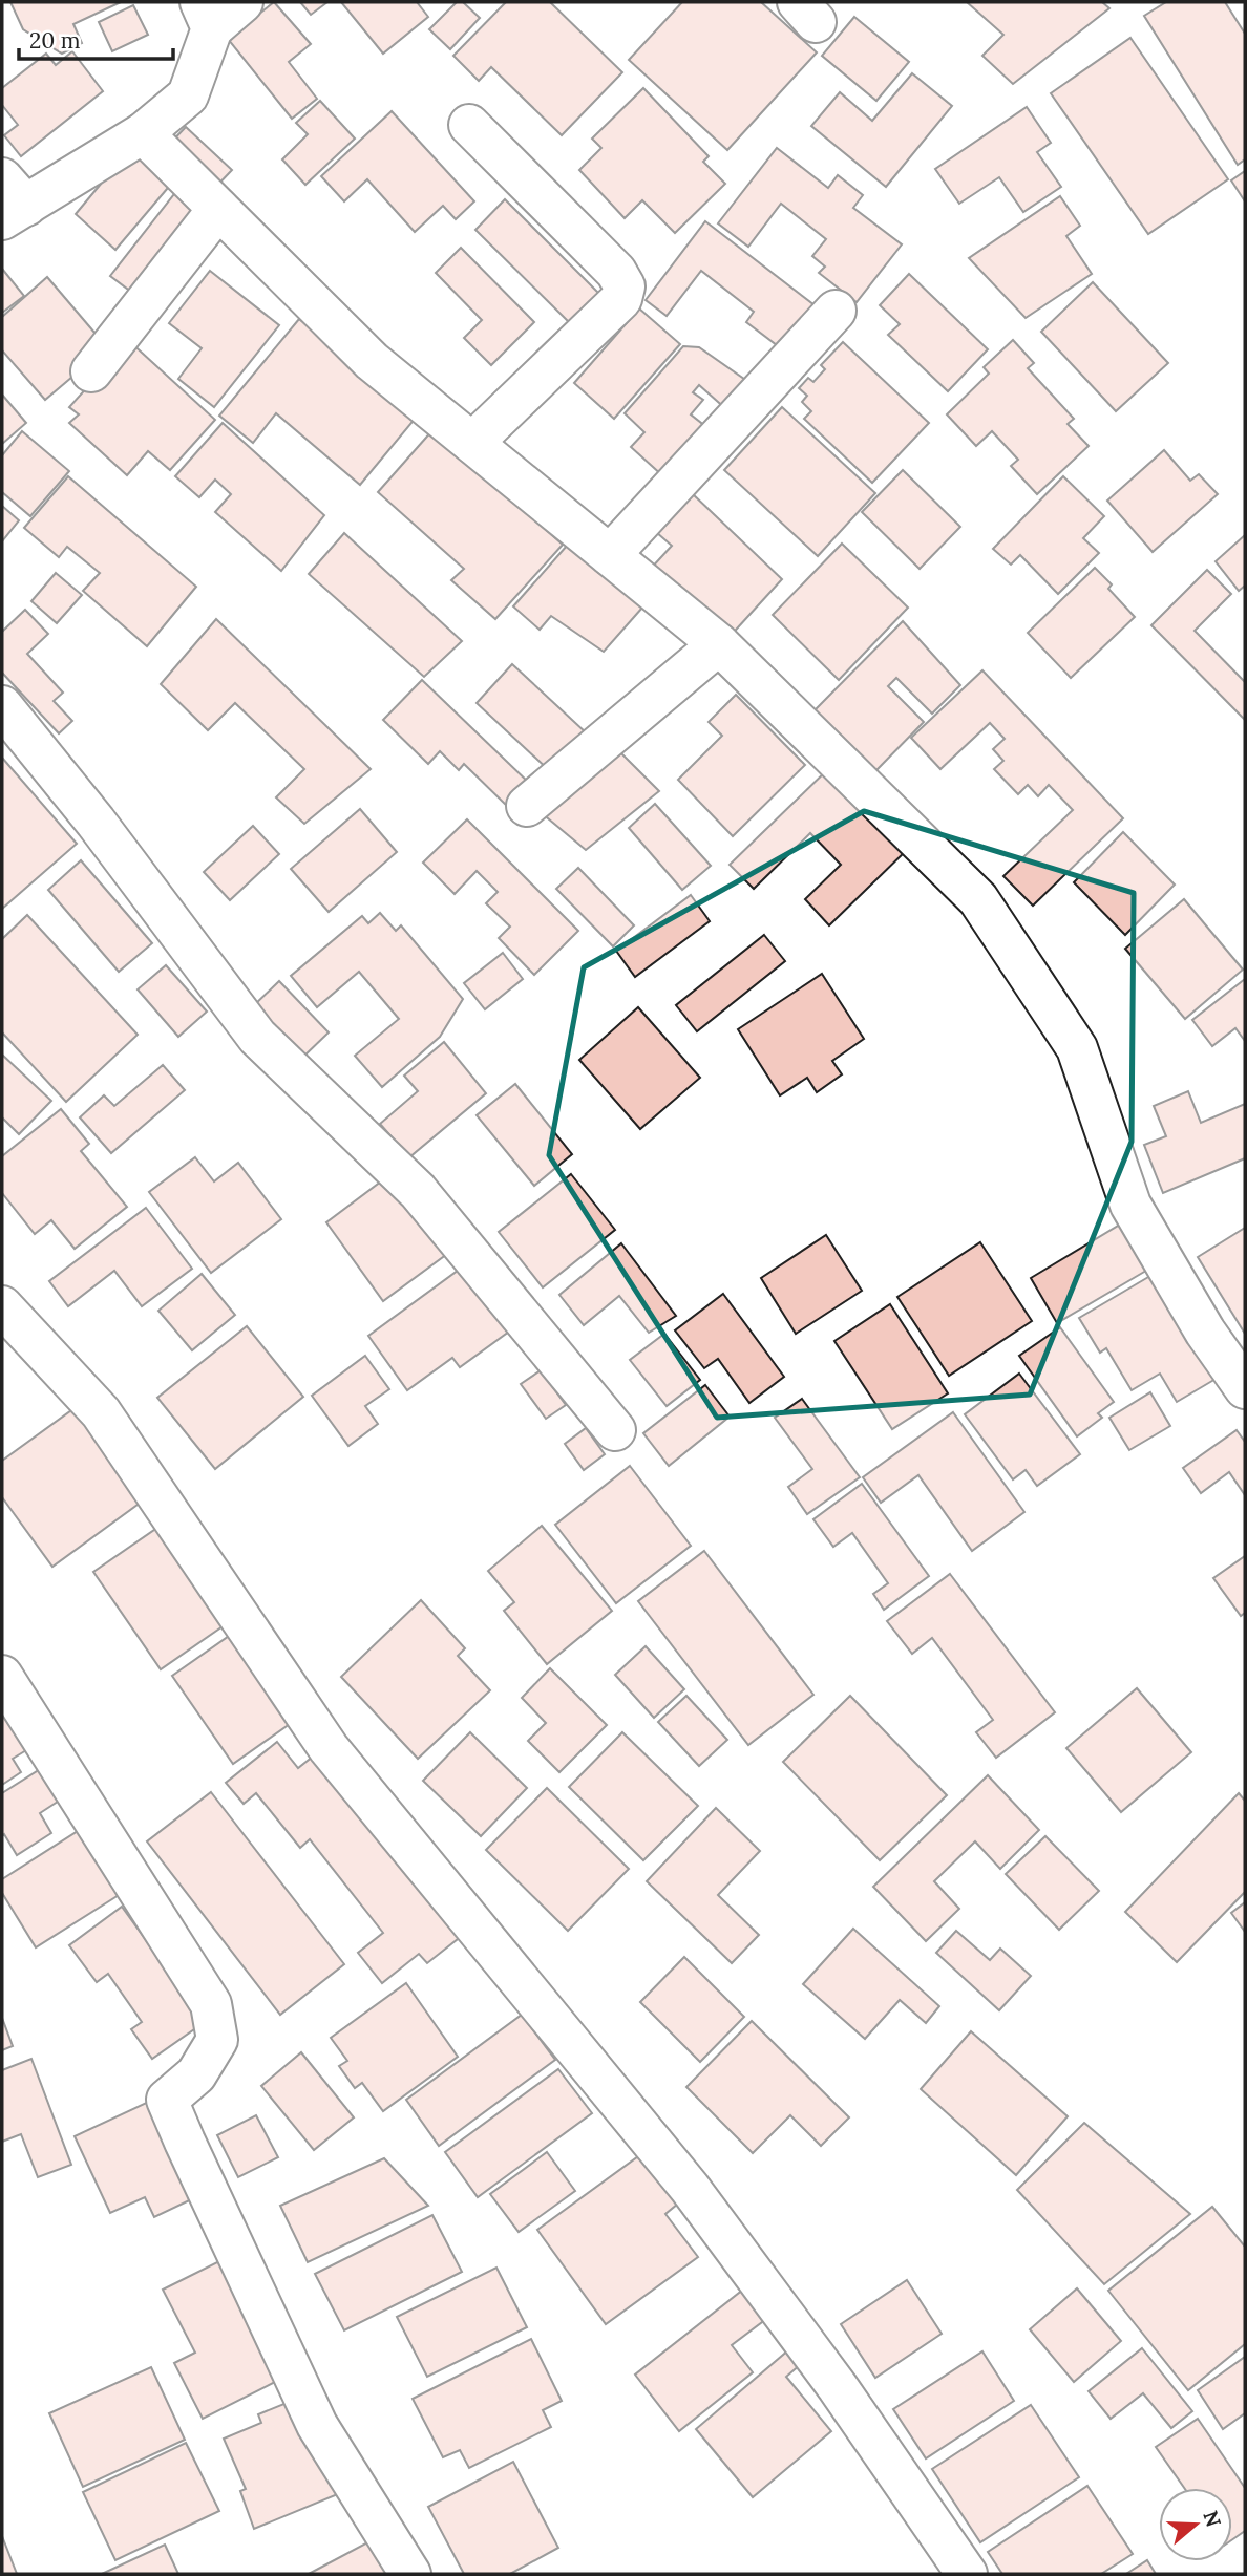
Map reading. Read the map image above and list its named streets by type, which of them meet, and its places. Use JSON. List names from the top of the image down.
{
  "scale_bar": "20 m",
  "north": "right"
}
